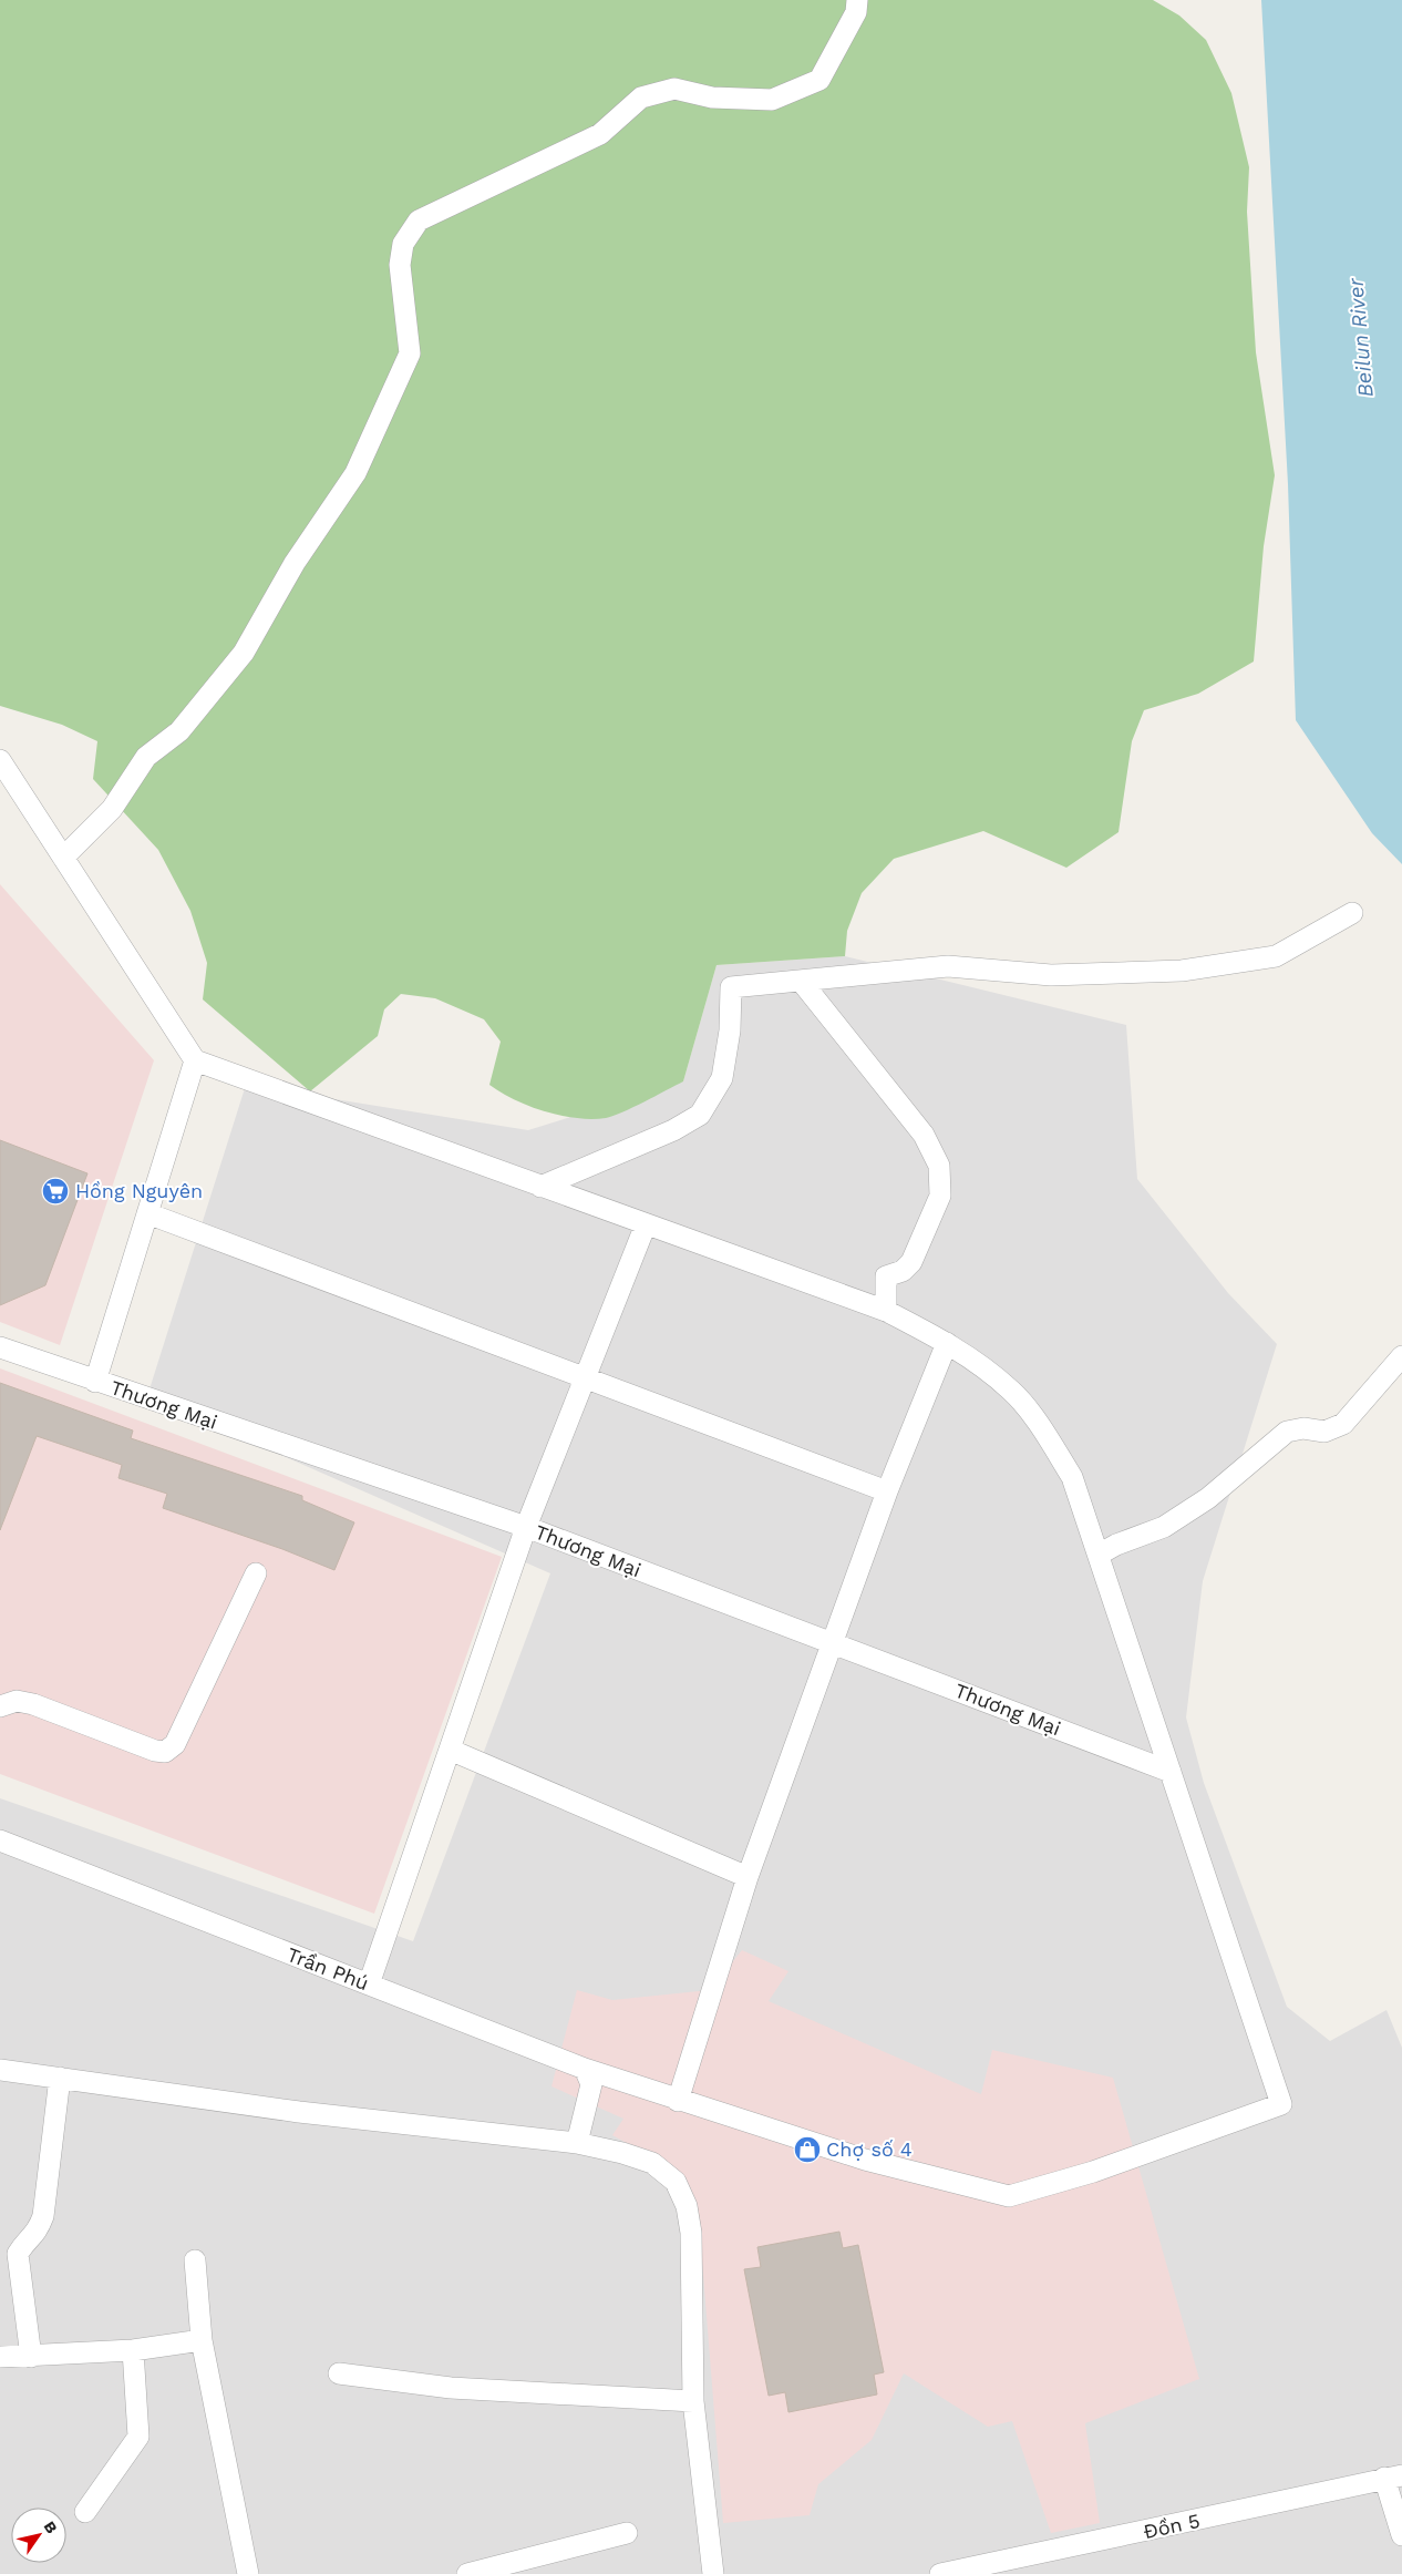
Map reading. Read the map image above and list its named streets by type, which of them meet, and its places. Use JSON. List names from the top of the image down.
{
  "streets": {
    "street": ["Thương Mại", "Trần Phú", "Đồn 5"]
  },
  "crossings": [
    ["Thương Mại", "Trần Phú"]
  ],
  "water": ["Beilun River"],
  "places": {
    "supermarket": ["Hồng Nguyên"],
    "shop": ["Chợ số 4"]
  },
  "north": "top right"
}
